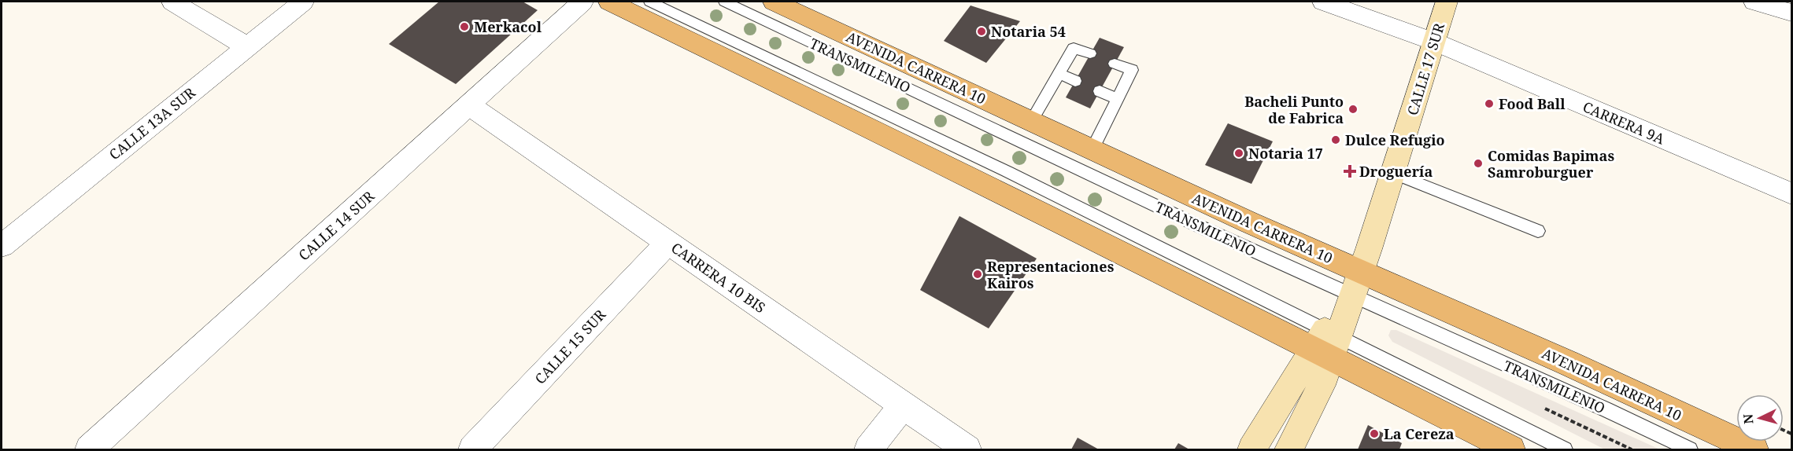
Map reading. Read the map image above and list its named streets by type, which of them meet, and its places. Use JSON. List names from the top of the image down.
{
  "streets": {
    "main road": ["AVENIDA CARRERA 10"],
    "street": [
      "CALLE 17 SUR",
      "CARRERA 9A",
      "CALLE 13A SUR",
      "CALLE 14 SUR",
      "CARRERA 10 BIS",
      "CALLE 15 SUR"
    ],
    "lane": ["TRANSMILENIO"]
  },
  "crossings": [
    ["TRANSMILENIO", "AVENIDA CARRERA 10"],
    ["TRANSMILENIO", "CALLE 17 SUR"],
    ["AVENIDA CARRERA 10", "CALLE 17 SUR"],
    ["CALLE 17 SUR", "CARRERA 9A"],
    ["CALLE 14 SUR", "CARRERA 10 BIS"],
    ["CARRERA 10 BIS", "CALLE 15 SUR"]
  ],
  "places": {
    "other": [
      "Merkacol",
      "Notaria 54",
      "Food Ball",
      "Bacheli Punto de Fabrica",
      "Dulce Refugio",
      "Notaria 17",
      "Comidas Bapimas Samroburguer",
      "Representaciones Kairos",
      "La Cereza"
    ],
    "health": ["Droguería"]
  },
  "north": "left"
}
